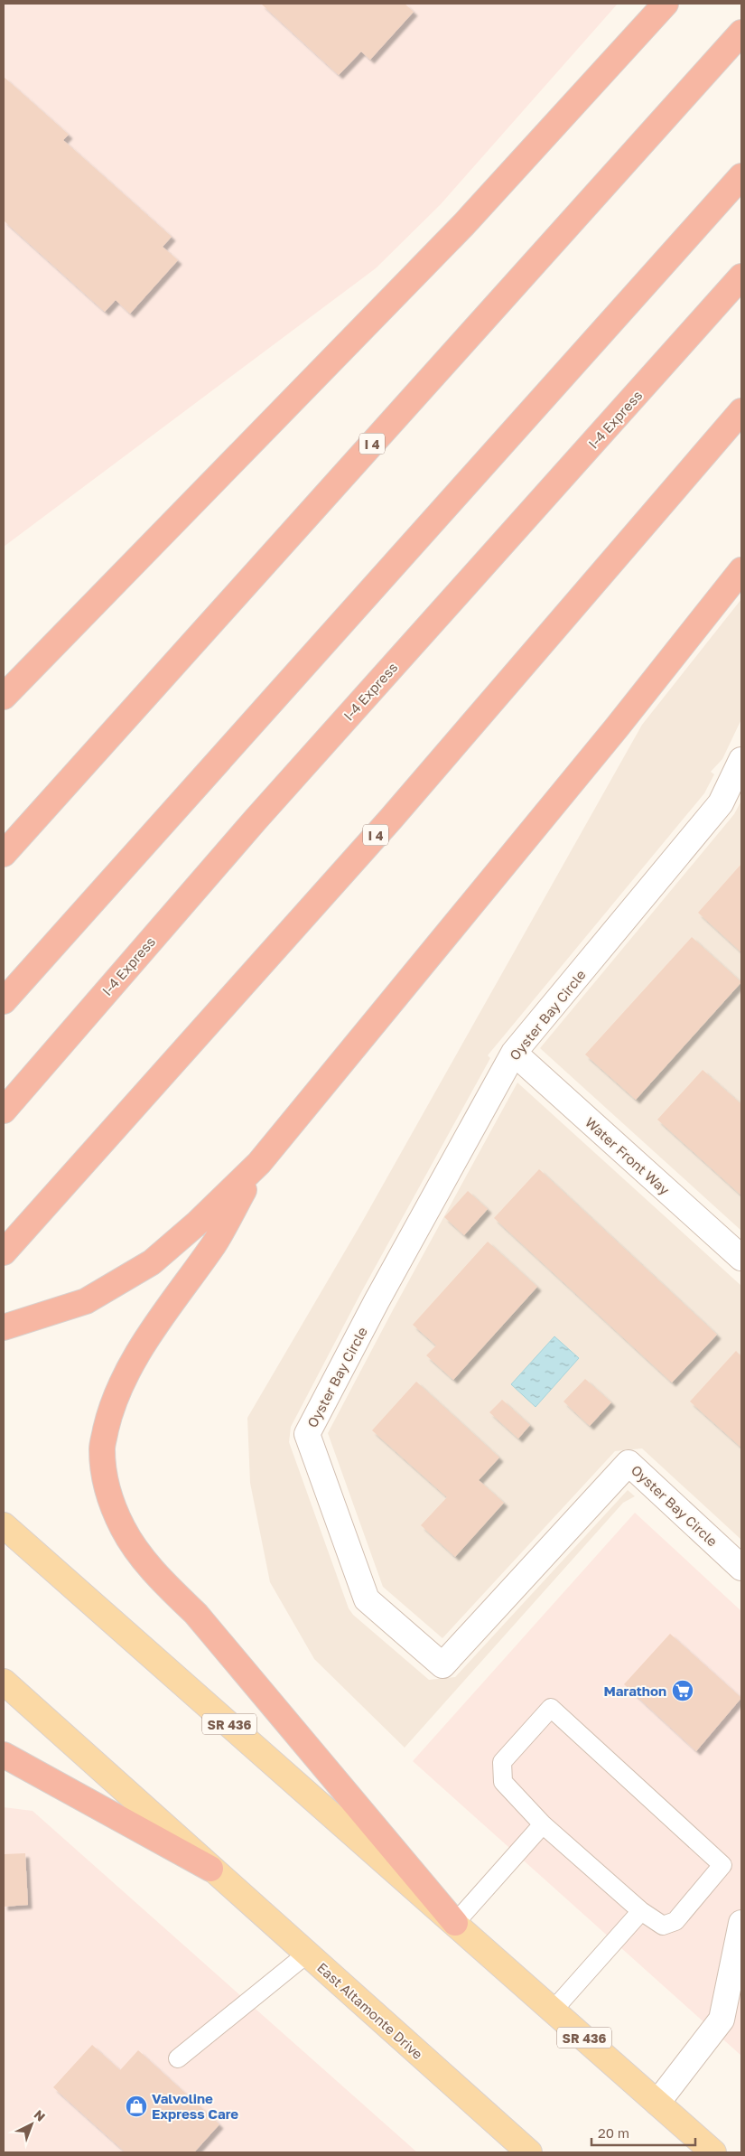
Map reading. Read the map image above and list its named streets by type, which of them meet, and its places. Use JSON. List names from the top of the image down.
{
  "streets": {
    "highway": ["I-4 Express", "I 4"],
    "main road": ["SR 436", "East Altamonte Drive"],
    "street": ["Oyster Bay Circle", "Water Front Way"]
  },
  "crossings": [
    ["Oyster Bay Circle", "Water Front Way"]
  ],
  "places": {
    "supermarket": ["Marathon"],
    "shop": ["Valvoline Express Care"]
  },
  "scale_bar": "20 m",
  "north": "top right"
}
